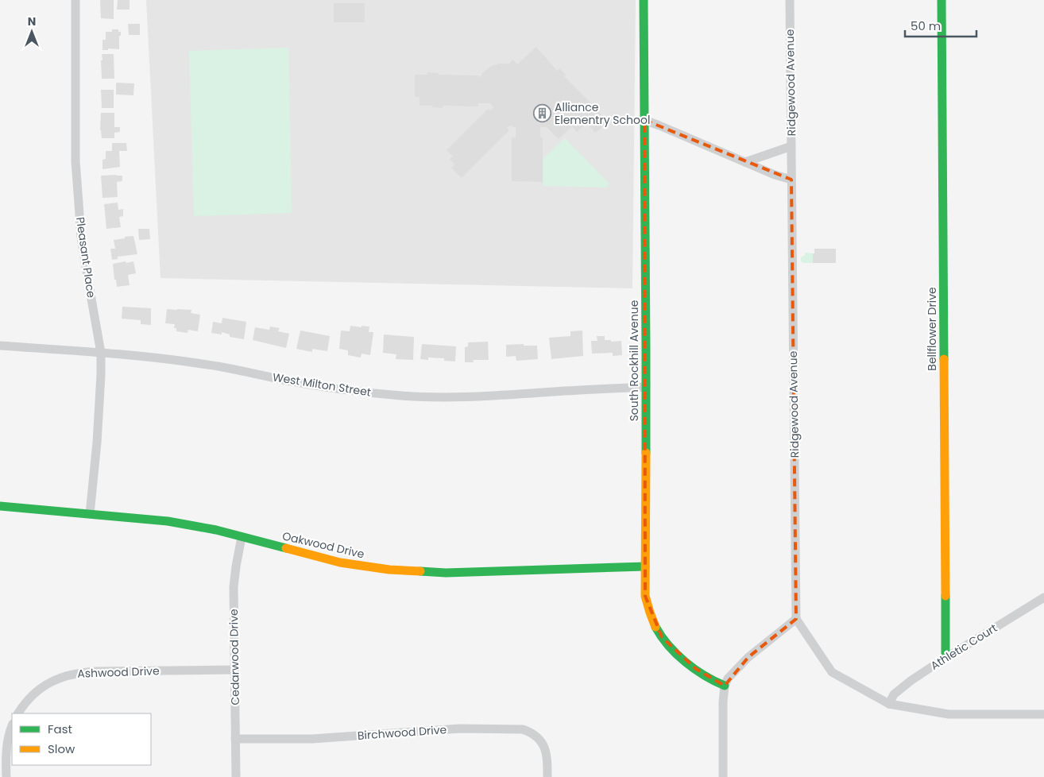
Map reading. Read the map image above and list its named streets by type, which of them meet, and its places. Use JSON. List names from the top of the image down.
{
  "streets": {
    "street": [
      "Ridgewood Avenue",
      "Pleasant Place",
      "Bellflower Drive",
      "South Rockhill Avenue",
      "West Milton Street",
      "Oakwood Drive",
      "Athletic Court",
      "Cedarwood Drive",
      "Ashwood Drive",
      "Birchwood Drive"
    ]
  },
  "crossings": [
    ["Pleasant Place", "West Milton Street"],
    ["Pleasant Place", "Oakwood Drive"],
    ["Bellflower Drive", "Athletic Court"],
    ["South Rockhill Avenue", "West Milton Street"],
    ["South Rockhill Avenue", "Oakwood Drive"],
    ["Oakwood Drive", "Cedarwood Drive"],
    ["Cedarwood Drive", "Ashwood Drive"],
    ["Cedarwood Drive", "Birchwood Drive"]
  ],
  "places": {
    "building": ["Alliance Elementry School"]
  },
  "legend": ["Fast", "Slow"],
  "scale_bar": "50 m",
  "north": "top"
}
